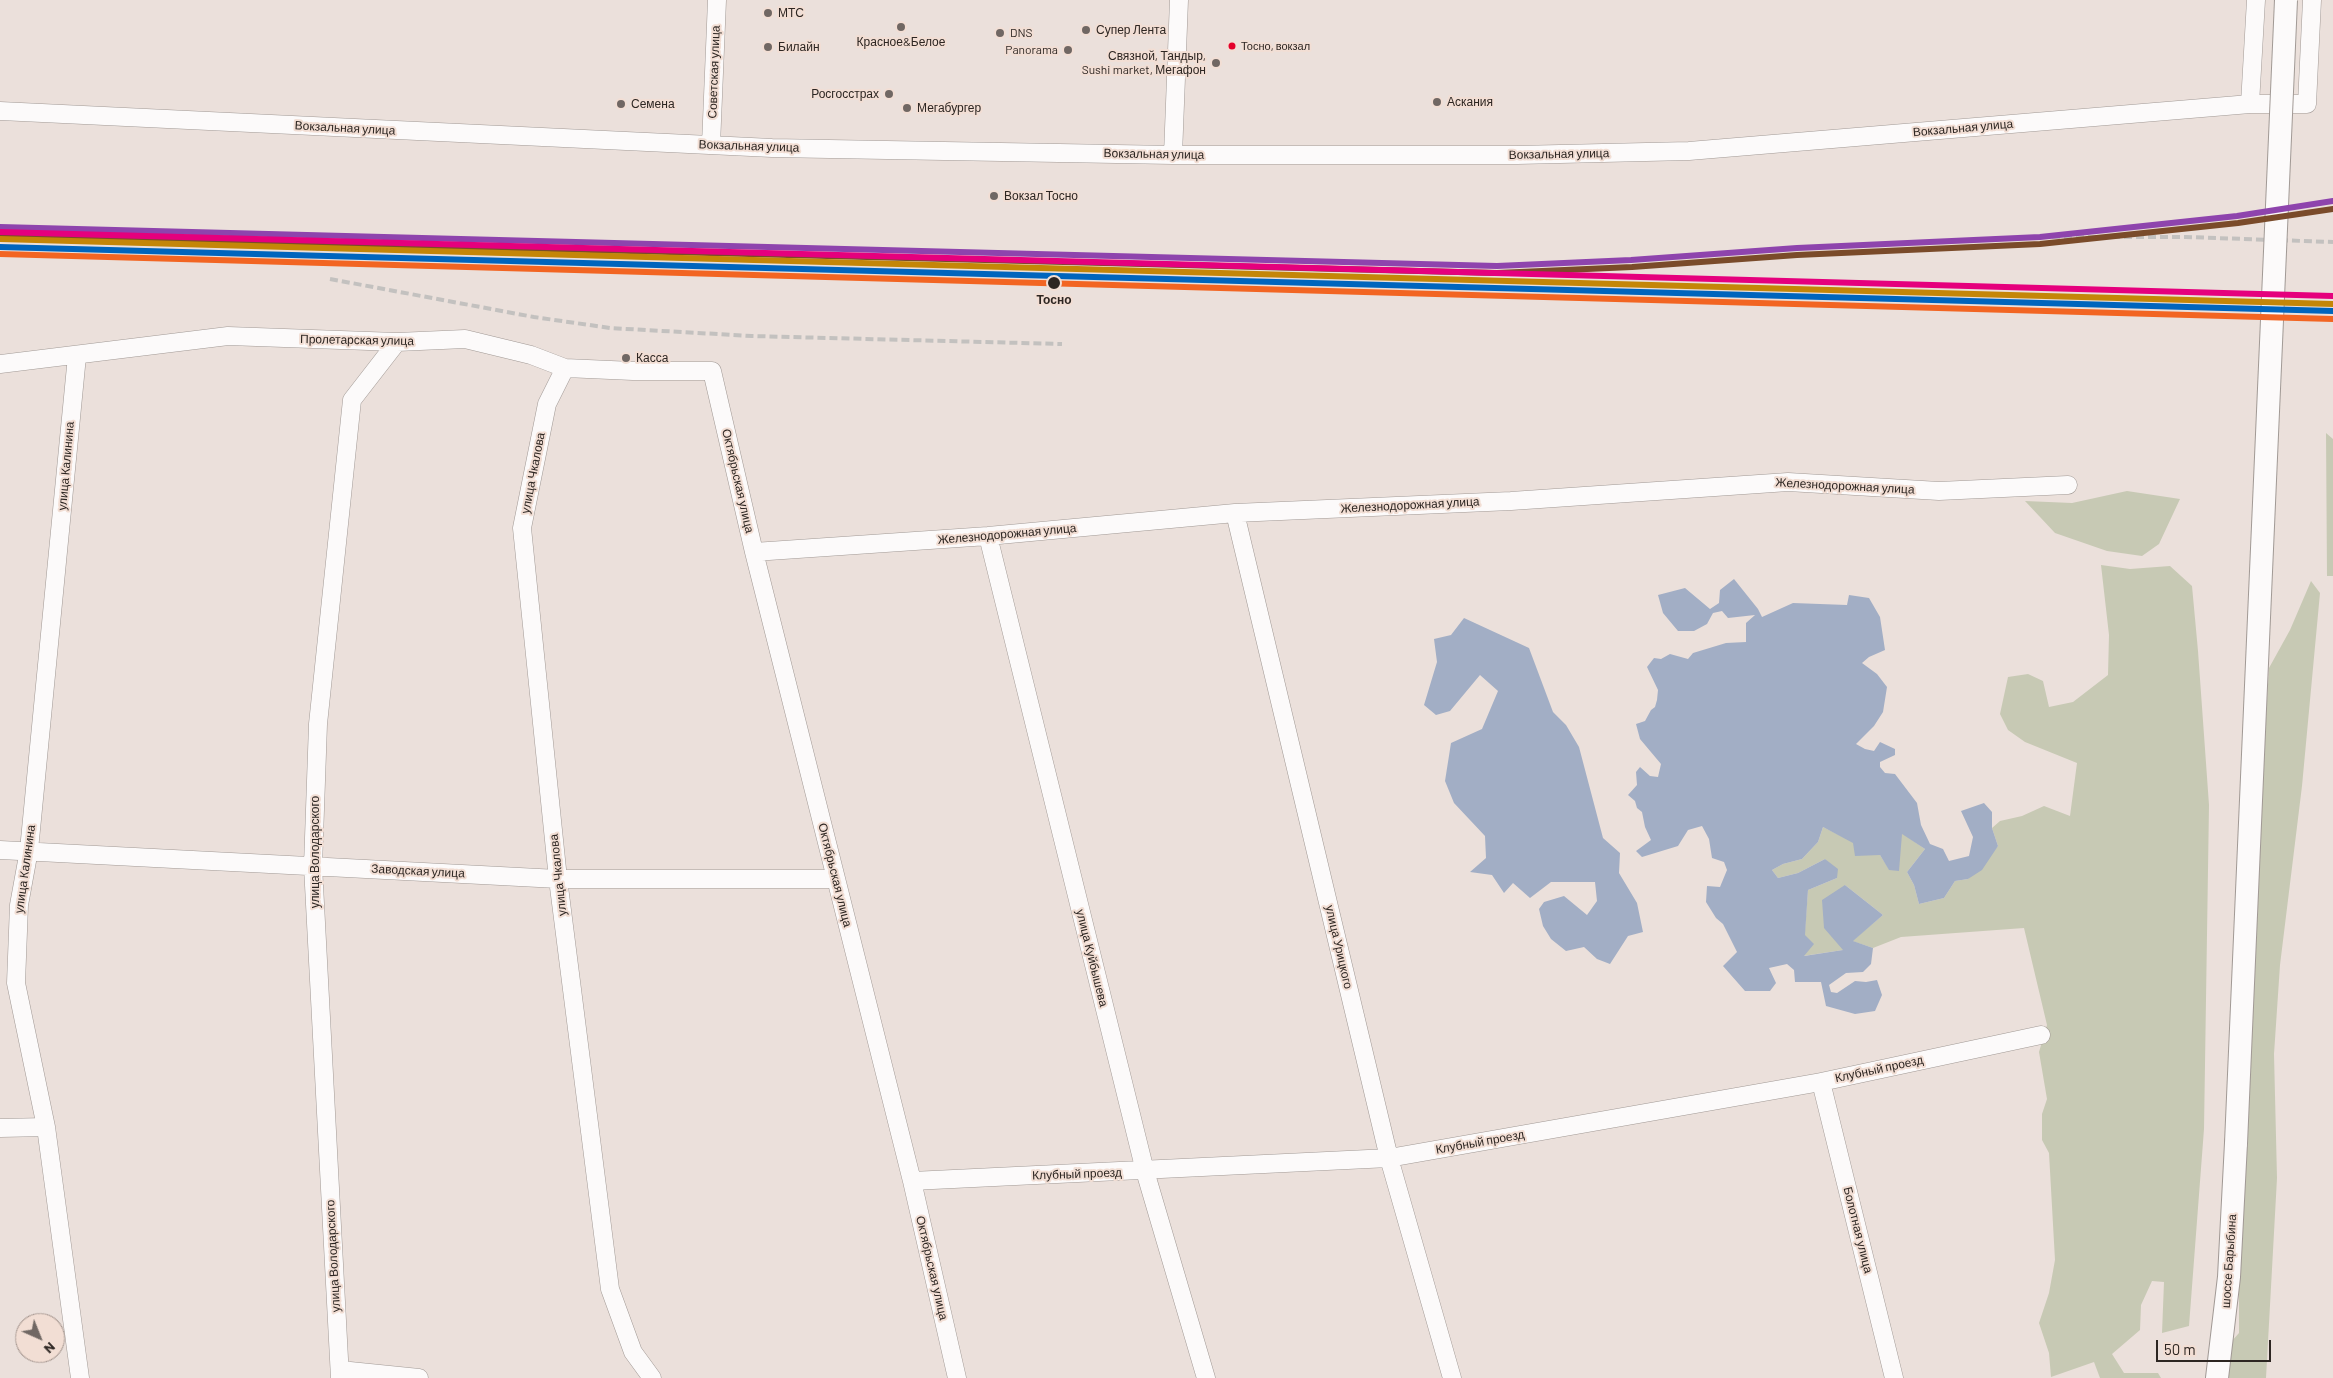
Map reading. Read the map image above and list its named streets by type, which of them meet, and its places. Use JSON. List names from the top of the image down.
{
  "streets": {
    "main road": ["шоссе Барыбина"],
    "street": [
      "Советская улица",
      "Вокзальная улица",
      "Пролетарская улица",
      "улица Калинина",
      "улица Чкалова",
      "Октябрьская улица",
      "Железнодорожная улица",
      "улица Володарского",
      "Заводская улица",
      "улица Урицкого",
      "улица Куйбышева",
      "Клубный проезд",
      "Болотная улица"
    ]
  },
  "crossings": [
    ["Советская улица", "Вокзальная улица"],
    ["Пролетарская улица", "улица Калинина"],
    ["Пролетарская улица", "улица Чкалова"],
    ["Пролетарская улица", "Октябрьская улица"],
    ["Пролетарская улица", "улица Володарского"],
    ["улица Калинина", "Заводская улица"],
    ["улица Чкалова", "Заводская улица"],
    ["Октябрьская улица", "Железнодорожная улица"],
    ["Октябрьская улица", "Заводская улица"],
    ["Октябрьская улица", "Клубный проезд"],
    ["Железнодорожная улица", "улица Урицкого"],
    ["Железнодорожная улица", "улица Куйбышева"],
    ["улица Володарского", "Заводская улица"],
    ["улица Урицкого", "Клубный проезд"],
    ["улица Куйбышева", "Клубный проезд"],
    ["Клубный проезд", "Болотная улица"]
  ],
  "places": [
    "МТС",
    "Красное&Белое",
    "Супер Лента",
    "DNS",
    "Тосно, вокзал",
    "Билайн",
    "Panorama",
    "Связной, Тандыр, Sushi market, Мегафон",
    "Росгосстрах",
    "Аскания",
    "Семена",
    "Мегабургер",
    "Вокзал Тосно",
    "Тосно",
    "Касса"
  ],
  "scale_bar": "50 m",
  "north": "bottom right"
}
